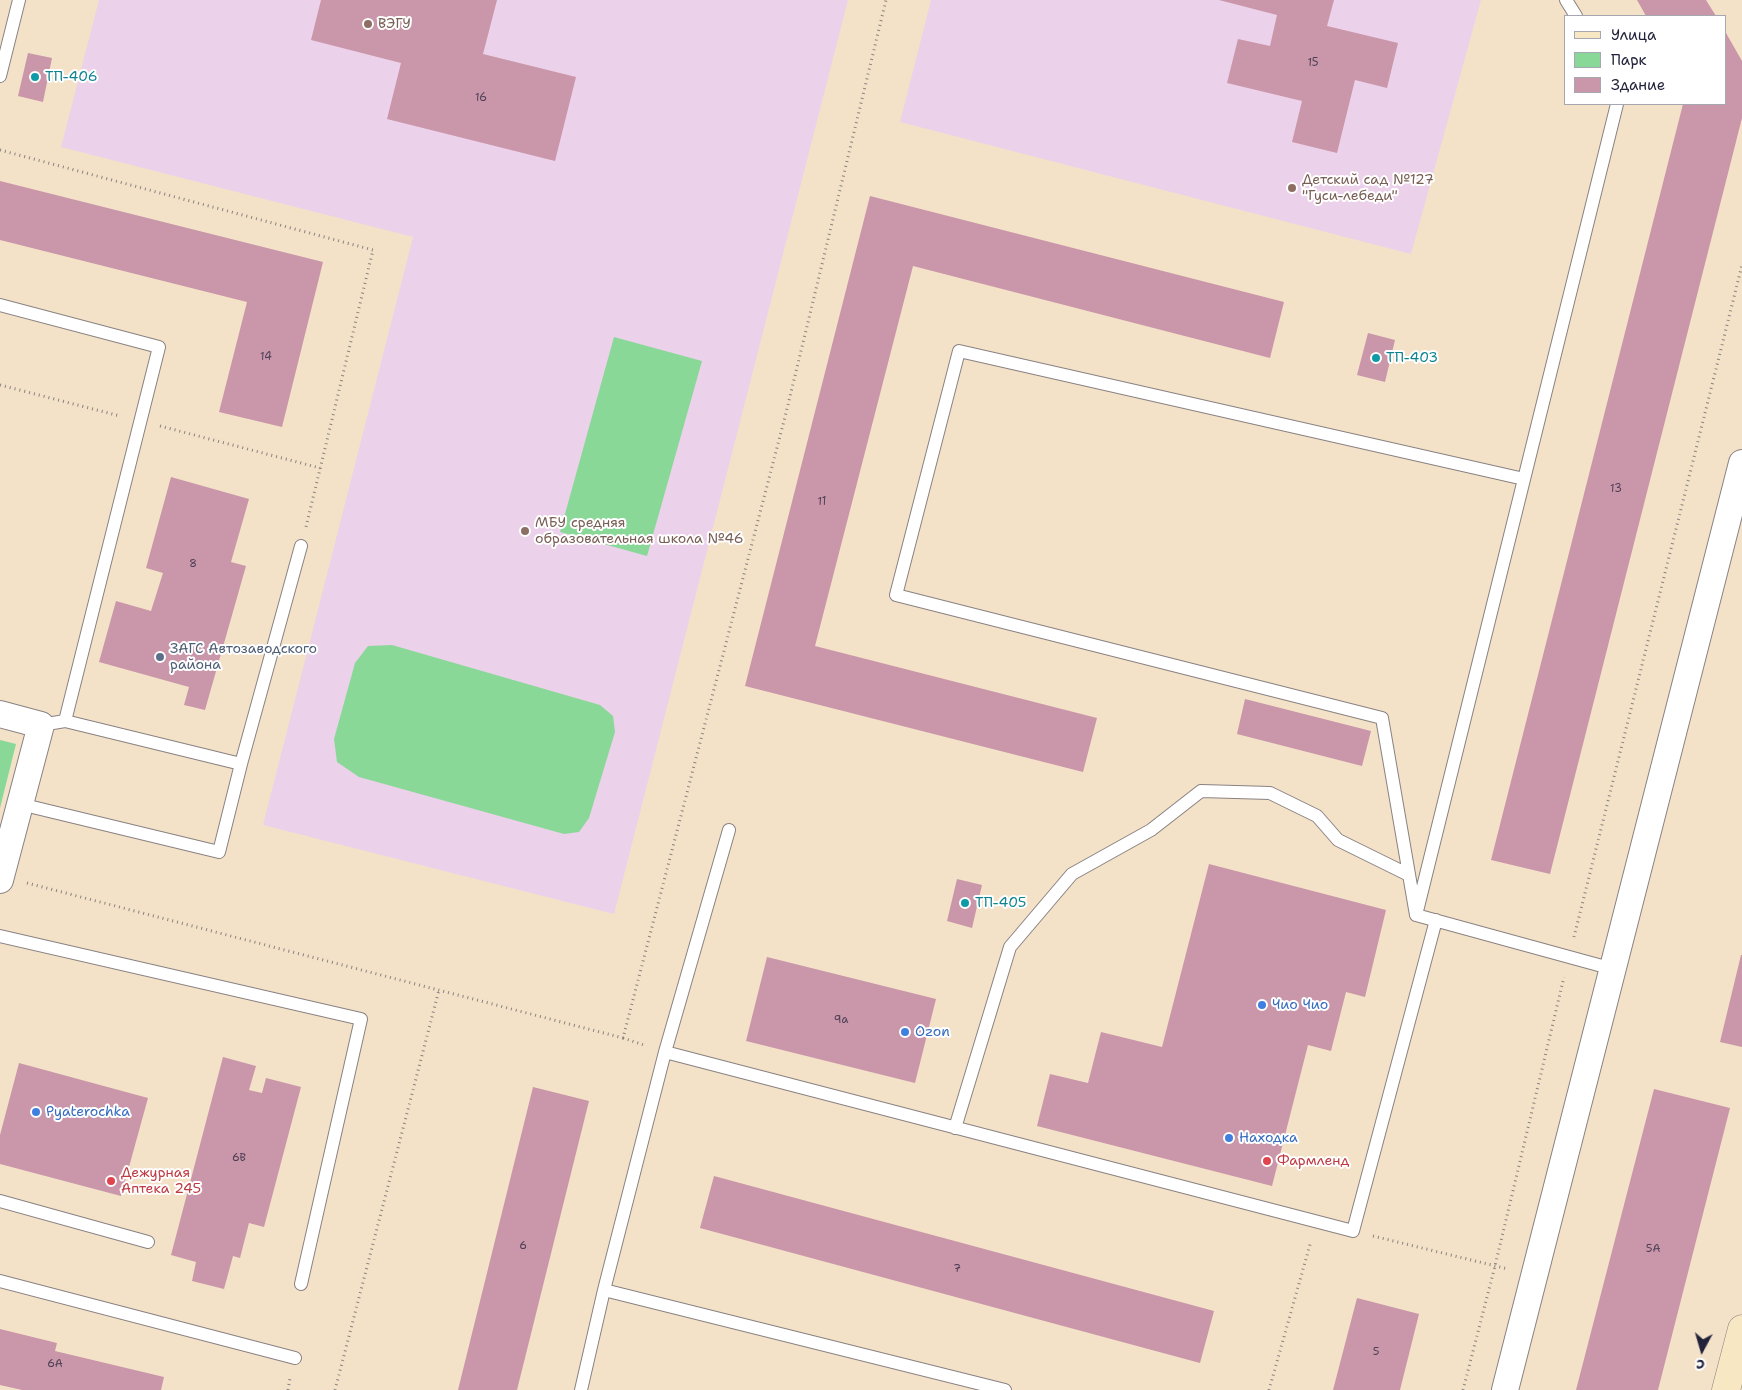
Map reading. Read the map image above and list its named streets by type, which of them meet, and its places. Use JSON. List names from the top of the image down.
{
  "places": [
    "ВЭГУ",
    "ТП-406",
    "Детский сад №127 \"Гуси-лебеди\"",
    "ТП-403",
    "МБУ средняя образовательная школа №46",
    "ЗАГС Автозаводского района",
    "ТП-405",
    "Чио Чио",
    "Ozon",
    "Pyaterochka",
    "Находка",
    "Фармленд",
    "Дежурная Аптека 245"
  ],
  "house_numbers": [
    "15",
    "16",
    "14",
    "13",
    "11",
    "8",
    "9а",
    "6В",
    "6",
    "5А",
    "7",
    "5",
    "6А"
  ],
  "legend": ["Улица", "Парк", "Здание"],
  "north": "bottom"
}
